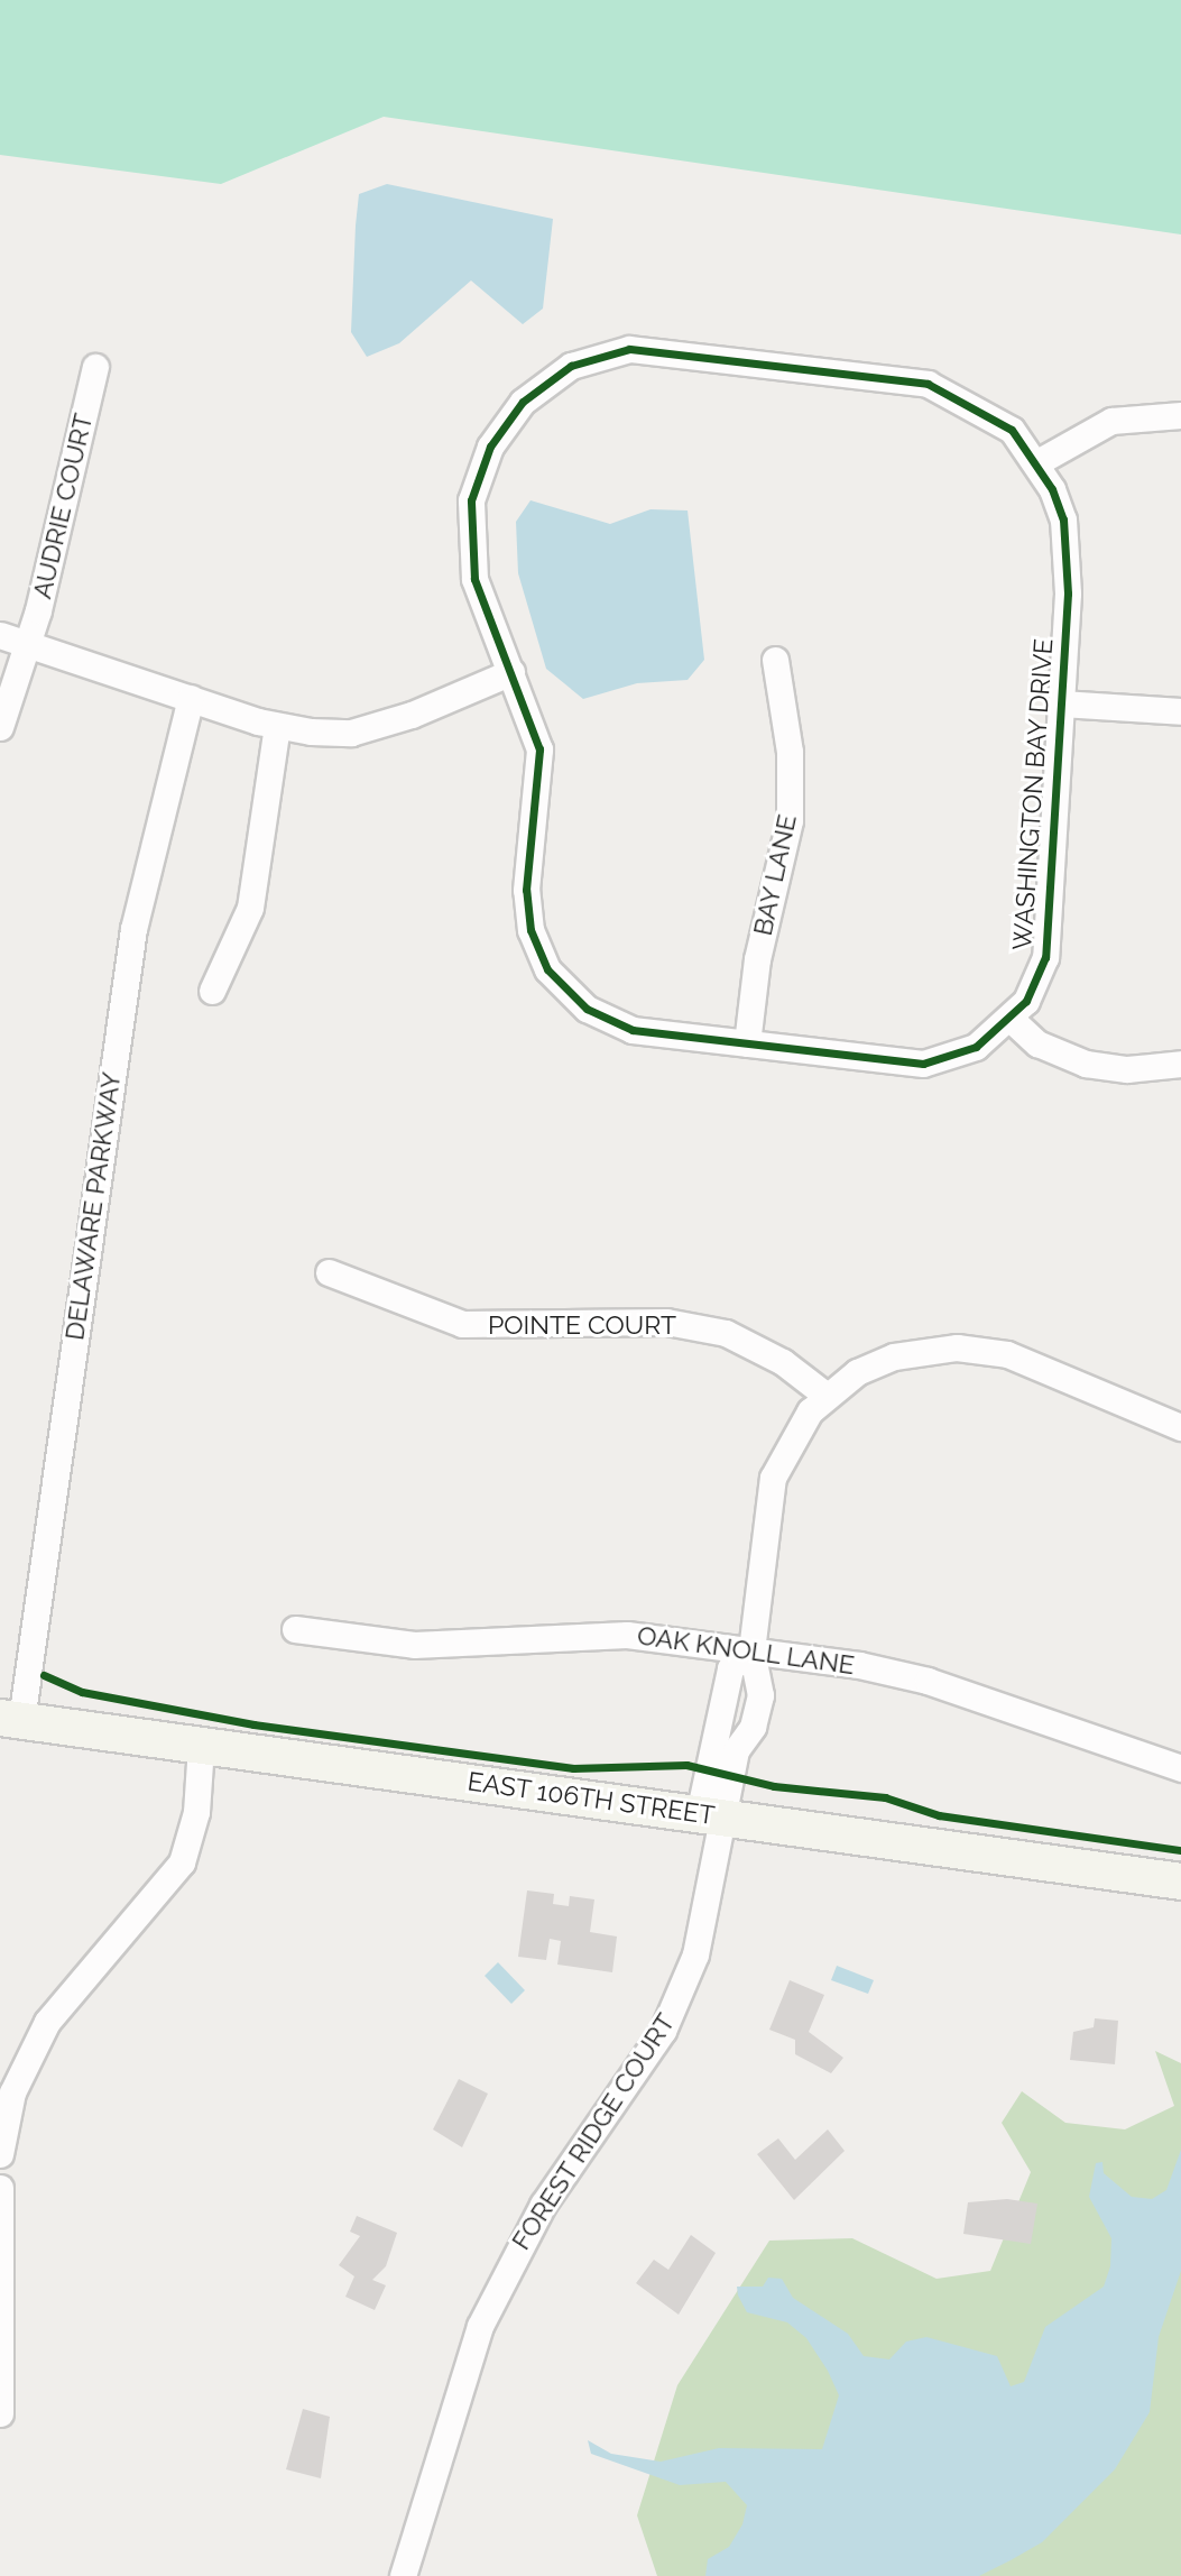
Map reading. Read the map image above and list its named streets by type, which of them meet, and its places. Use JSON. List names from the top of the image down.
{
  "streets": {
    "main road": ["EAST 106TH STREET"],
    "street": [
      "AUDRIE COURT",
      "WASHINGTON BAY DRIVE",
      "BAY LANE",
      "DELAWARE PARKWAY",
      "POINTE COURT",
      "OAK KNOLL LANE",
      "FOREST RIDGE COURT"
    ]
  },
  "crossings": [
    ["WASHINGTON BAY DRIVE", "BAY LANE"],
    ["DELAWARE PARKWAY", "EAST 106TH STREET"],
    ["EAST 106TH STREET", "FOREST RIDGE COURT"]
  ]
}
